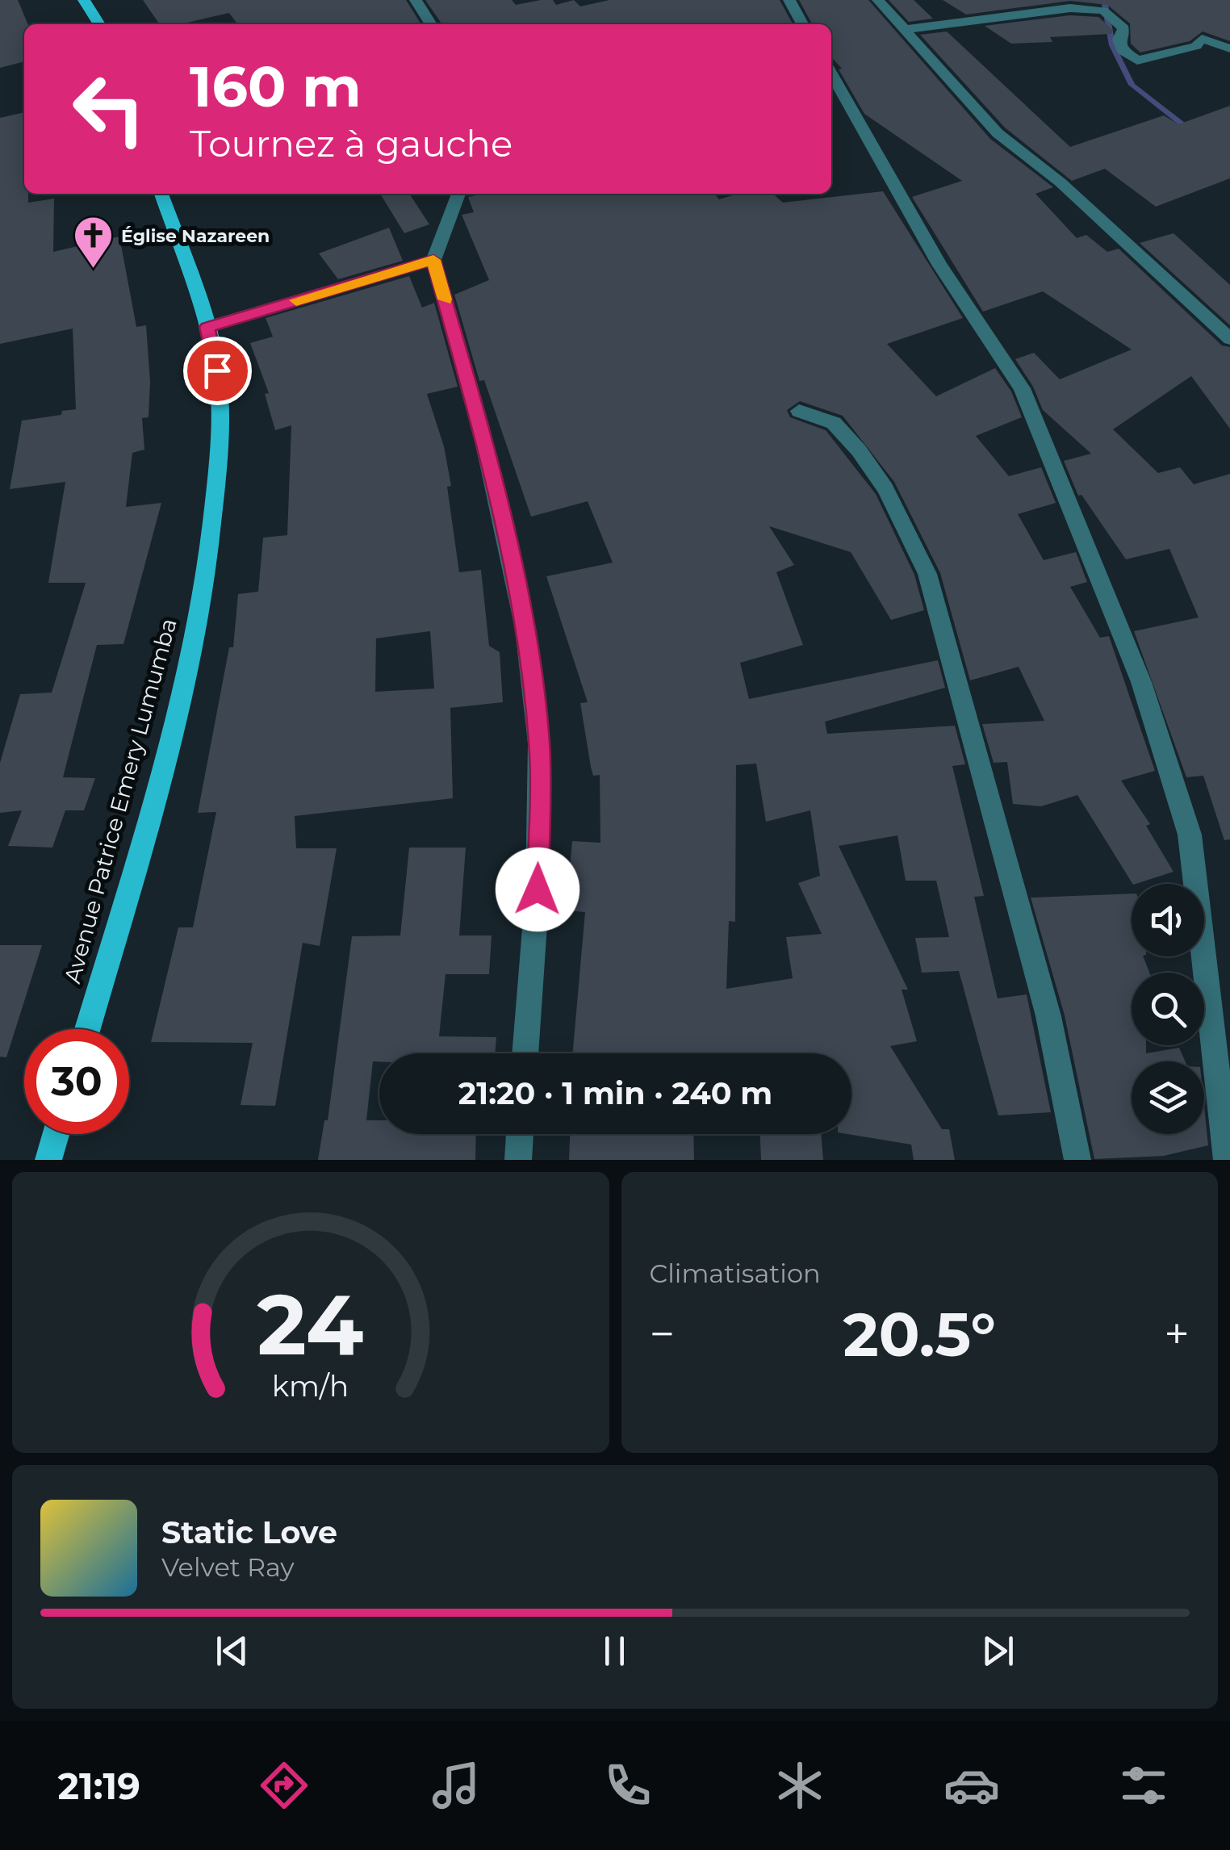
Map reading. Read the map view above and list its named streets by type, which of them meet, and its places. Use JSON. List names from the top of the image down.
{
  "streets": {
    "main road": ["Avenue Patrice Emery Lumumba"]
  },
  "places": {
    "church": ["Église Nazareen"]
  },
  "page": {
    "turn": ["160 m", "Tournez à gauche"],
    "limit": "30",
    "trip": "21:20 · 1 min · 240 m",
    "tile": "Climatisation",
    "heat": ["−", "20.5°", "+"],
    "song": ["Static Love", "Velvet Ray"],
    "tabs": "21:19",
    "gauge": ["24", "km/h"]
  }
}
